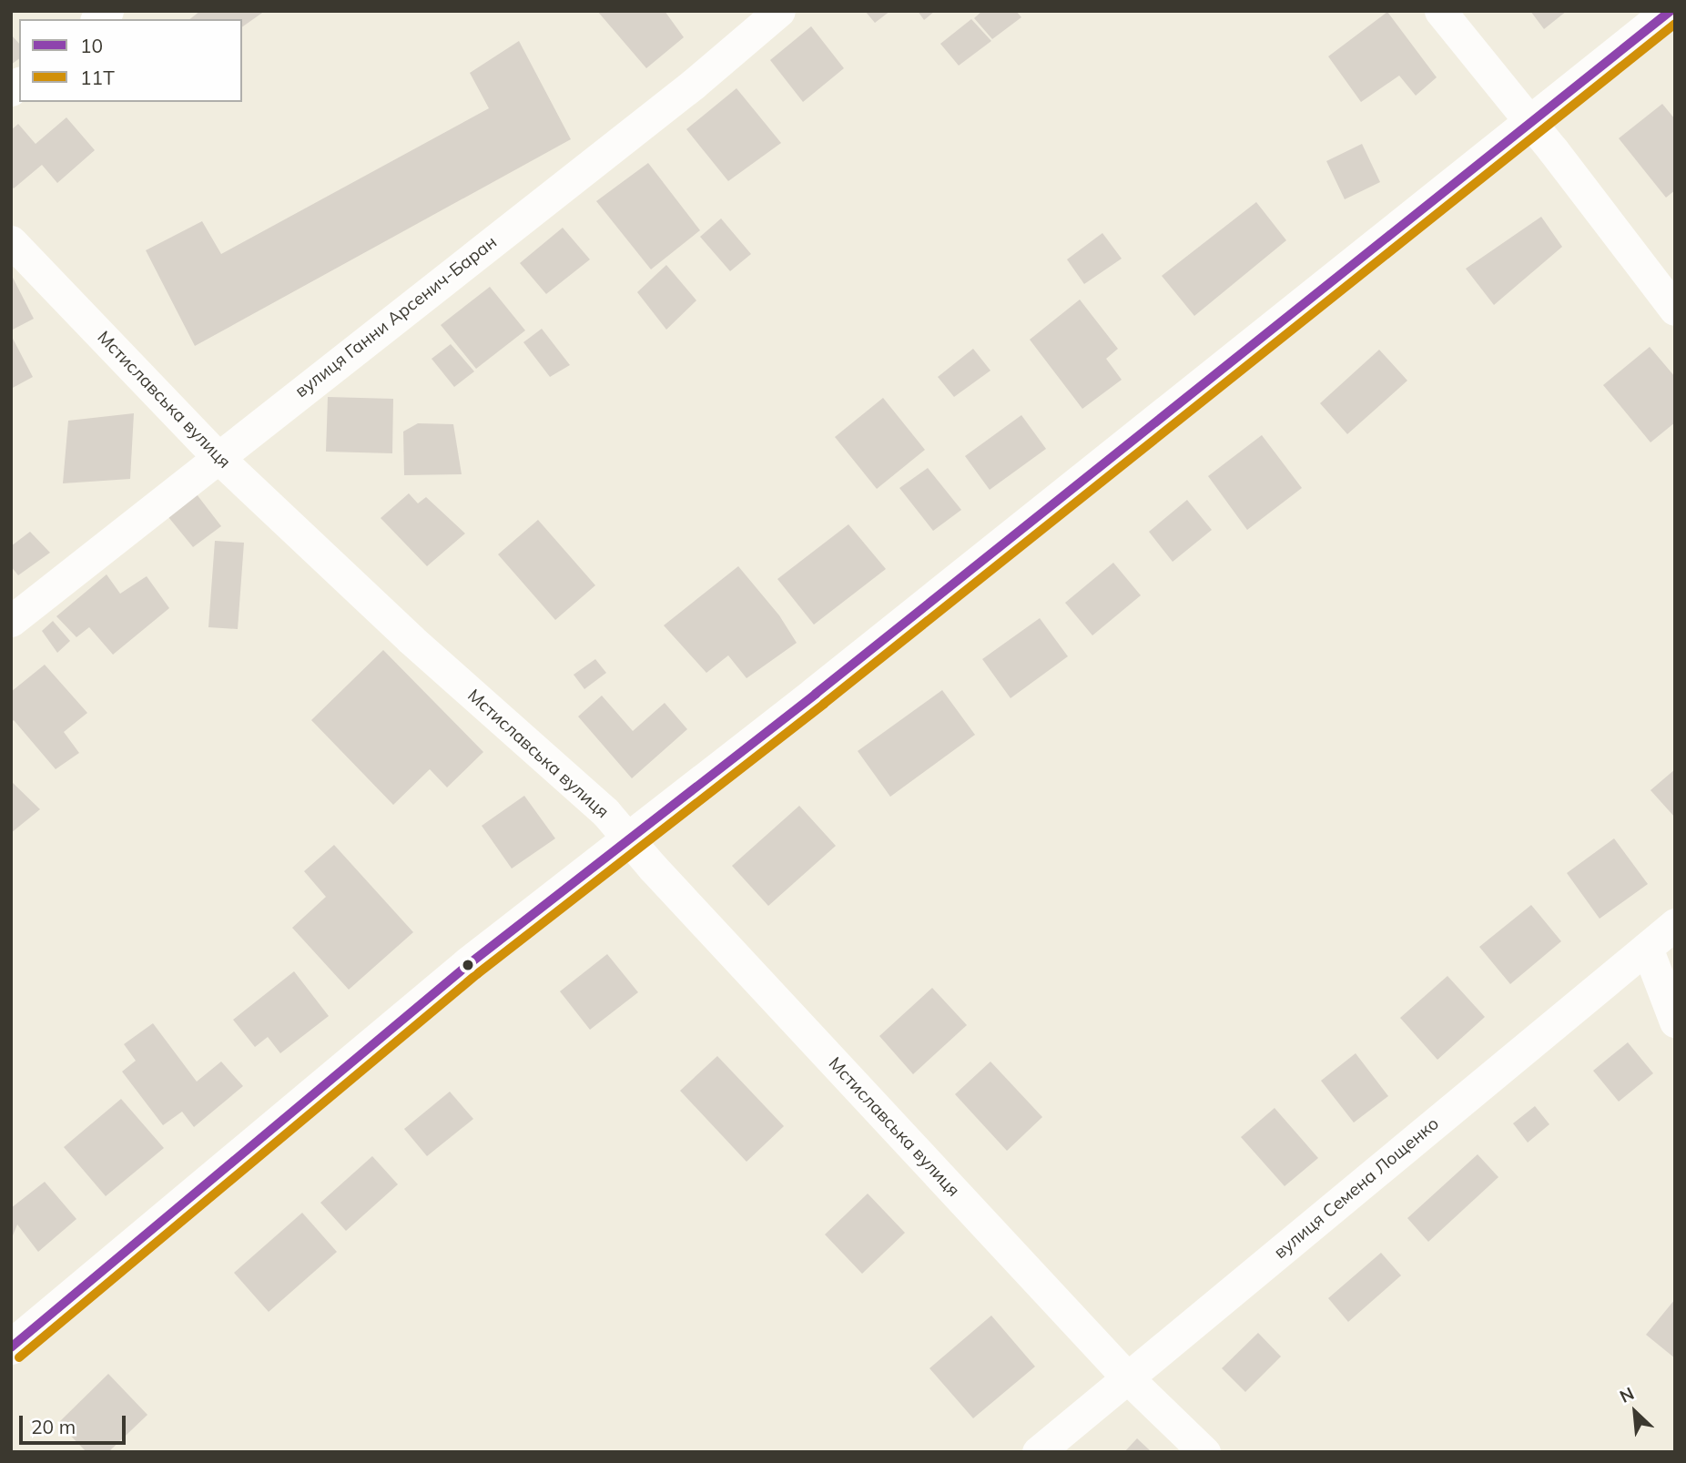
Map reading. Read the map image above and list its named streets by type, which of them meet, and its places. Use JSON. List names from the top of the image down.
{
  "streets": {
    "street": ["вулиця Ганни Арсенич-Баран", "Мстиславська вулиця", "вулиця Семена Лощенко"]
  },
  "crossings": [
    ["вулиця Ганни Арсенич-Баран", "Мстиславська вулиця"],
    ["Мстиславська вулиця", "вулиця Семена Лощенко"]
  ],
  "lines": ["transit line 10", "transit line 11Т"],
  "legend": ["10", "11Т"],
  "scale_bar": "20 m",
  "north": "top left"
}
